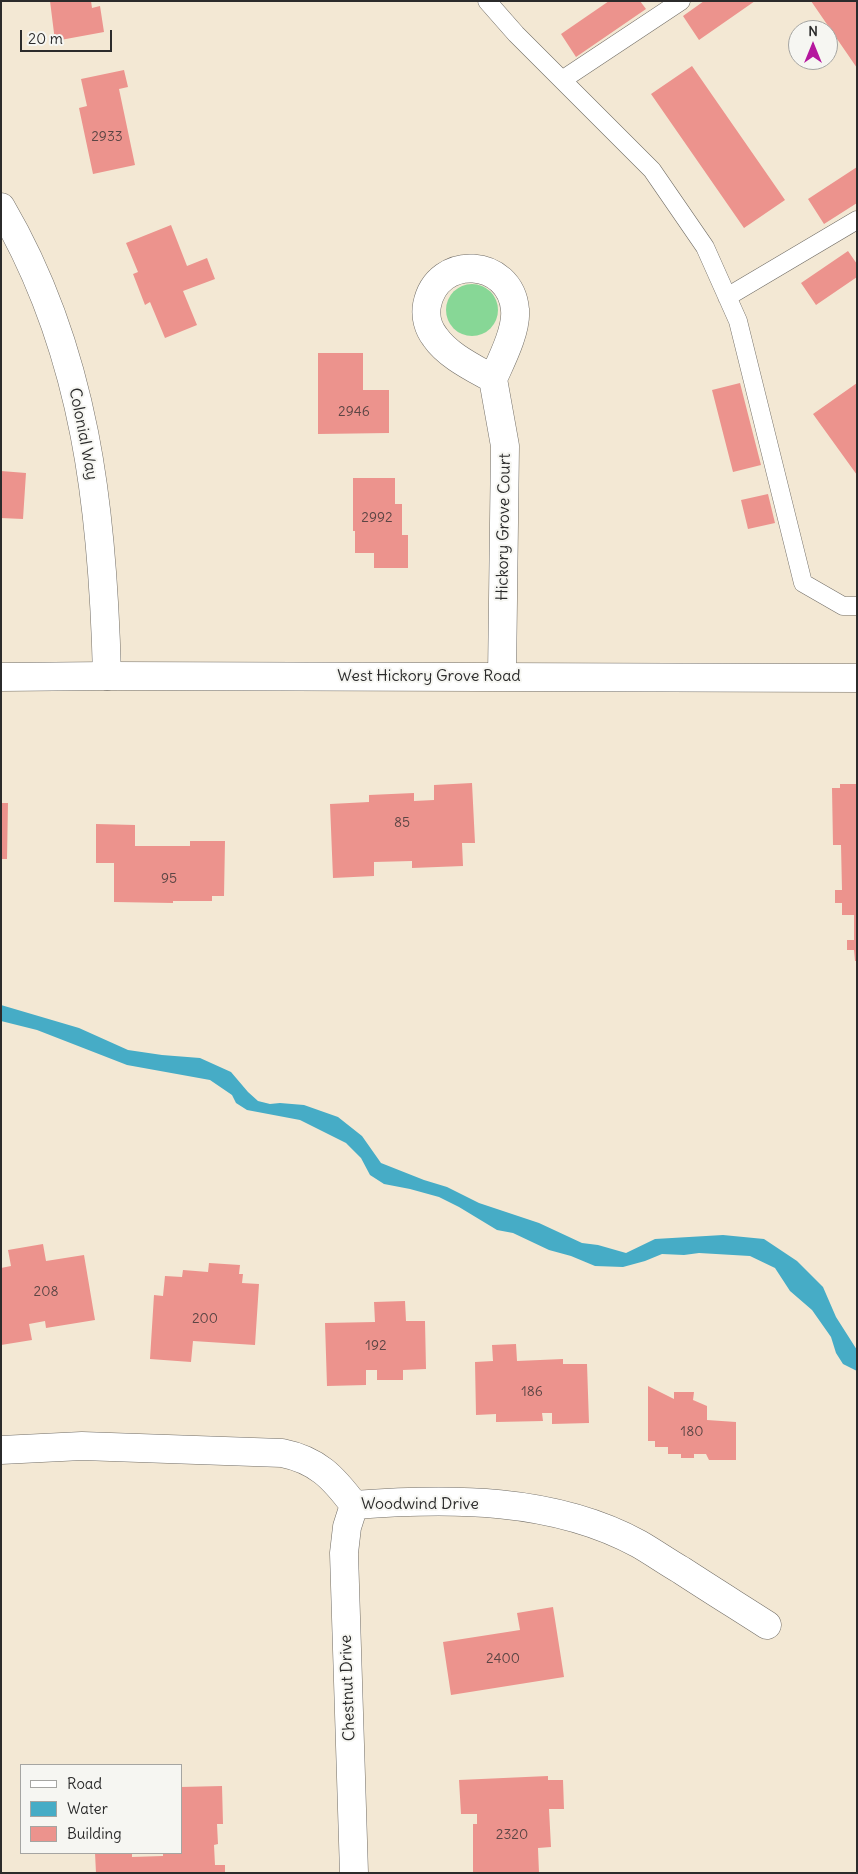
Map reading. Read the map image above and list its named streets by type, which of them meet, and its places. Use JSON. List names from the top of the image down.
{
  "streets": {
    "street": [
      "Colonial Way",
      "Hickory Grove Court",
      "West Hickory Grove Road",
      "Woodwind Drive",
      "Chestnut Drive"
    ]
  },
  "crossings": [
    ["Colonial Way", "West Hickory Grove Road"],
    ["Hickory Grove Court", "West Hickory Grove Road"],
    ["Woodwind Drive", "Chestnut Drive"]
  ],
  "house_numbers": [
    "2933",
    "2946",
    "2992",
    "85",
    "95",
    "208",
    "200",
    "192",
    "186",
    "180",
    "2400",
    "2320"
  ],
  "legend": ["Road", "Water", "Building"],
  "scale_bar": "20 m",
  "north": "top"
}
